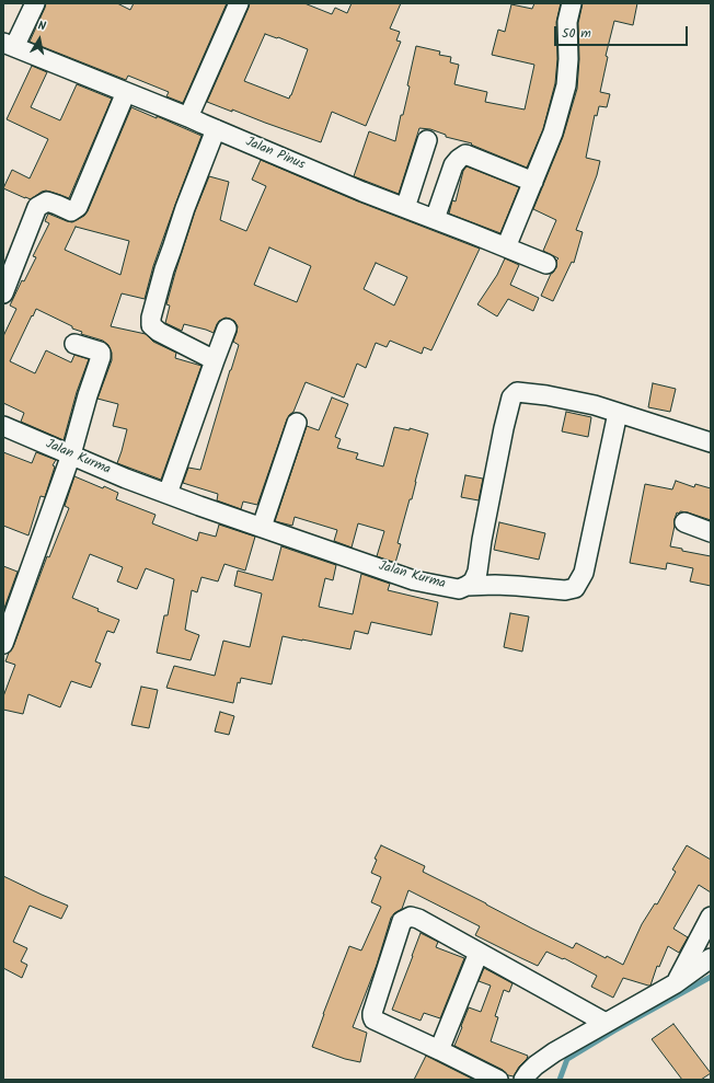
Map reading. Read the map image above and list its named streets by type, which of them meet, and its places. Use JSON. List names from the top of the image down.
{
  "streets": {
    "street": ["Jalan Pinus", "Jalan Kurma"]
  },
  "scale_bar": "50 m",
  "north": "top"
}
